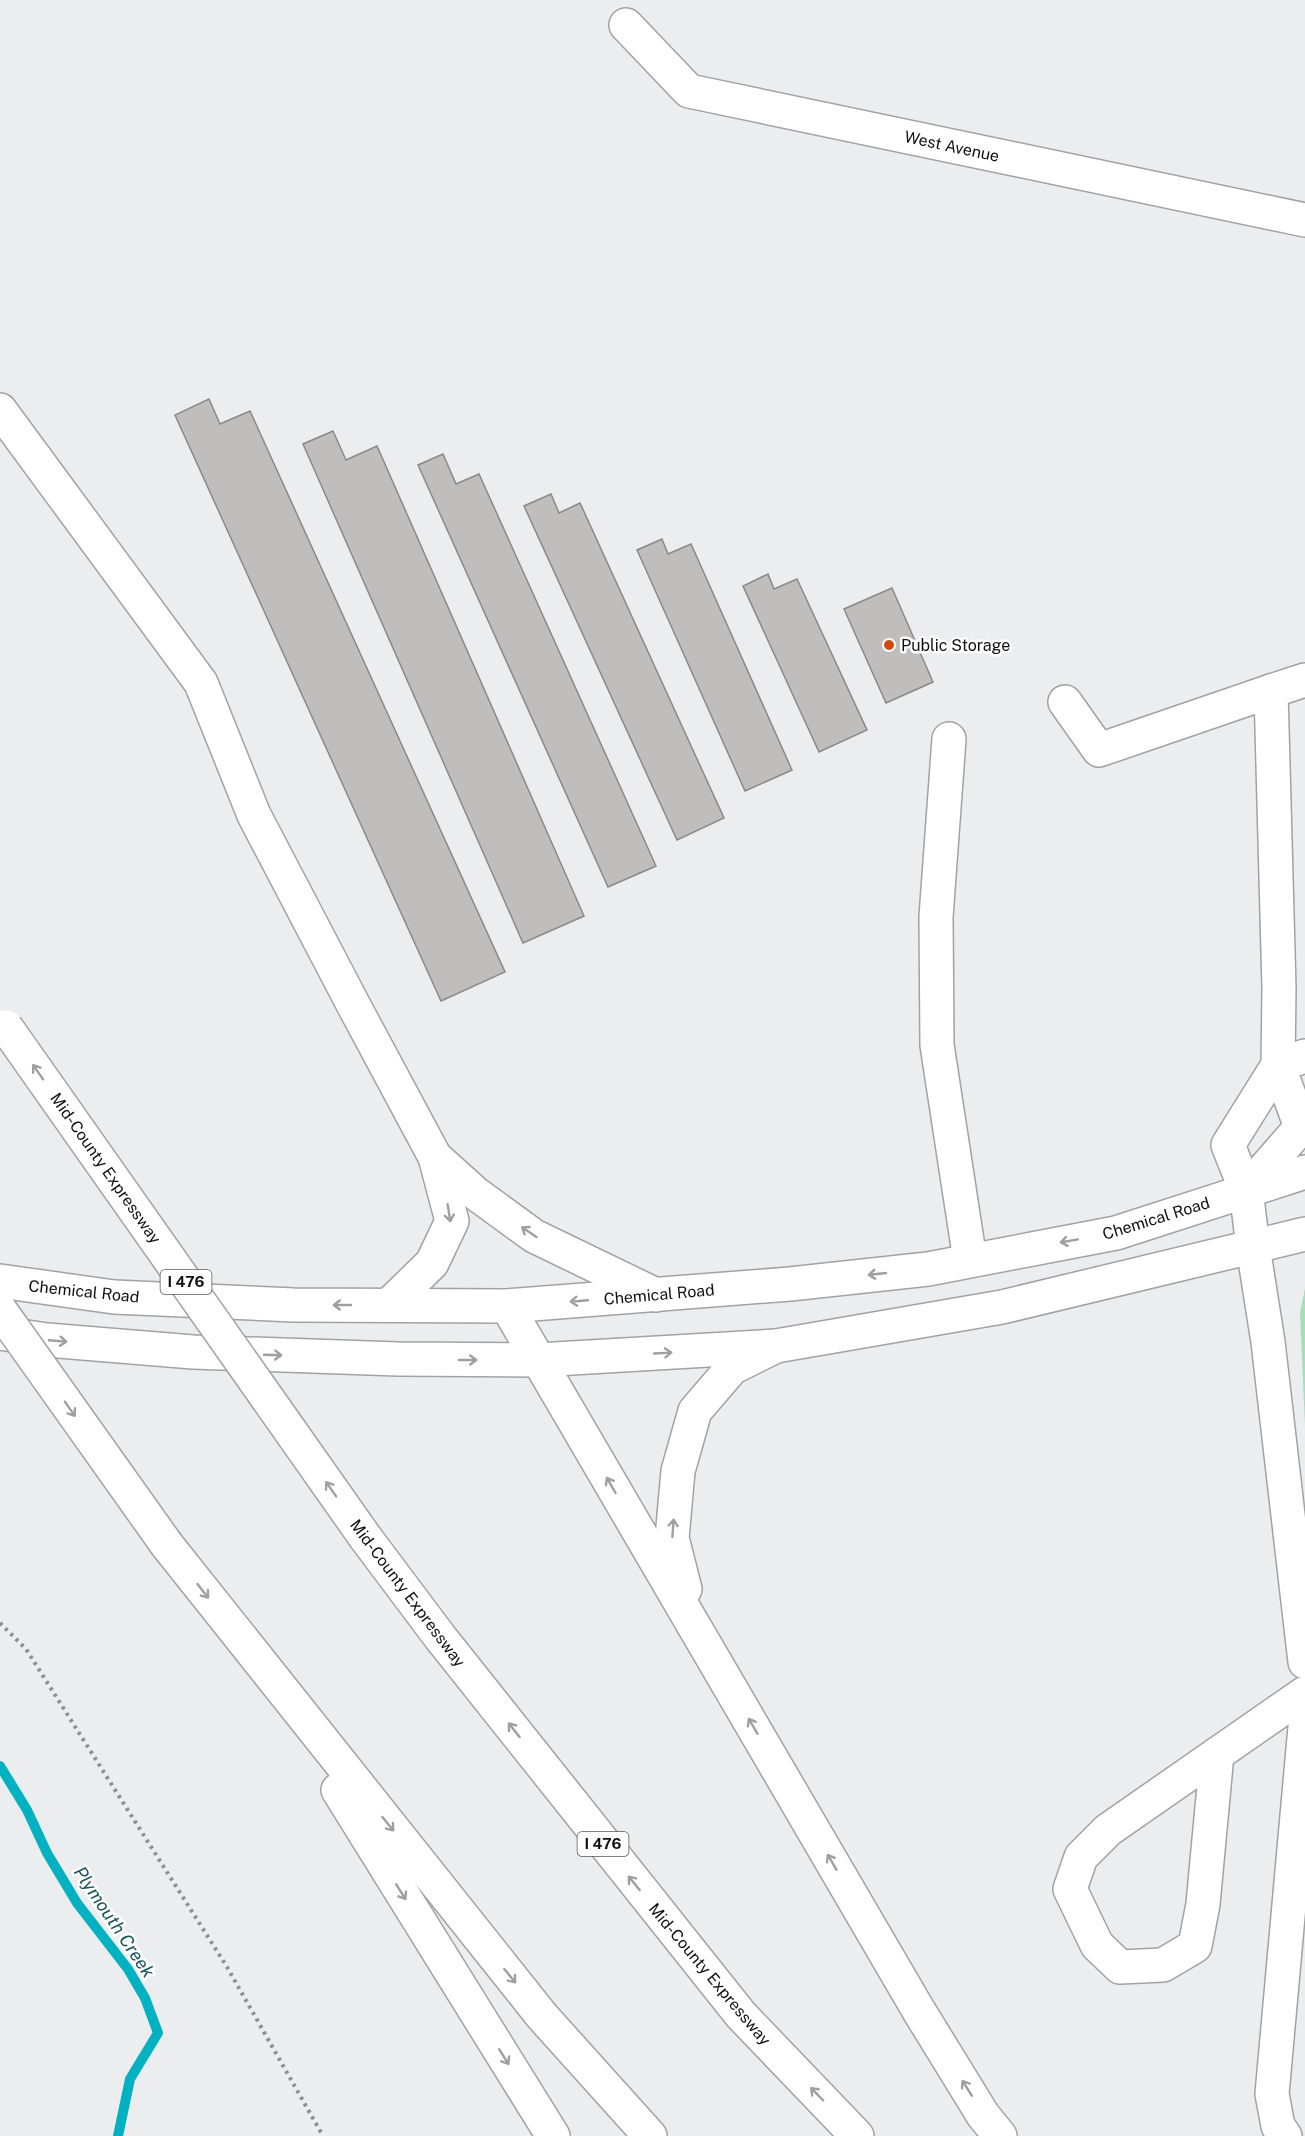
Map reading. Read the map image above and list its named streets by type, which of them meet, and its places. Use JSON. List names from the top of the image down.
{
  "streets": {
    "main road": [
      "West Avenue",
      "Mid-County Expressway",
      "Chemical Road",
      "I 476"
    ]
  },
  "water": ["Plymouth Creek"],
  "places": ["Public Storage"]
}
